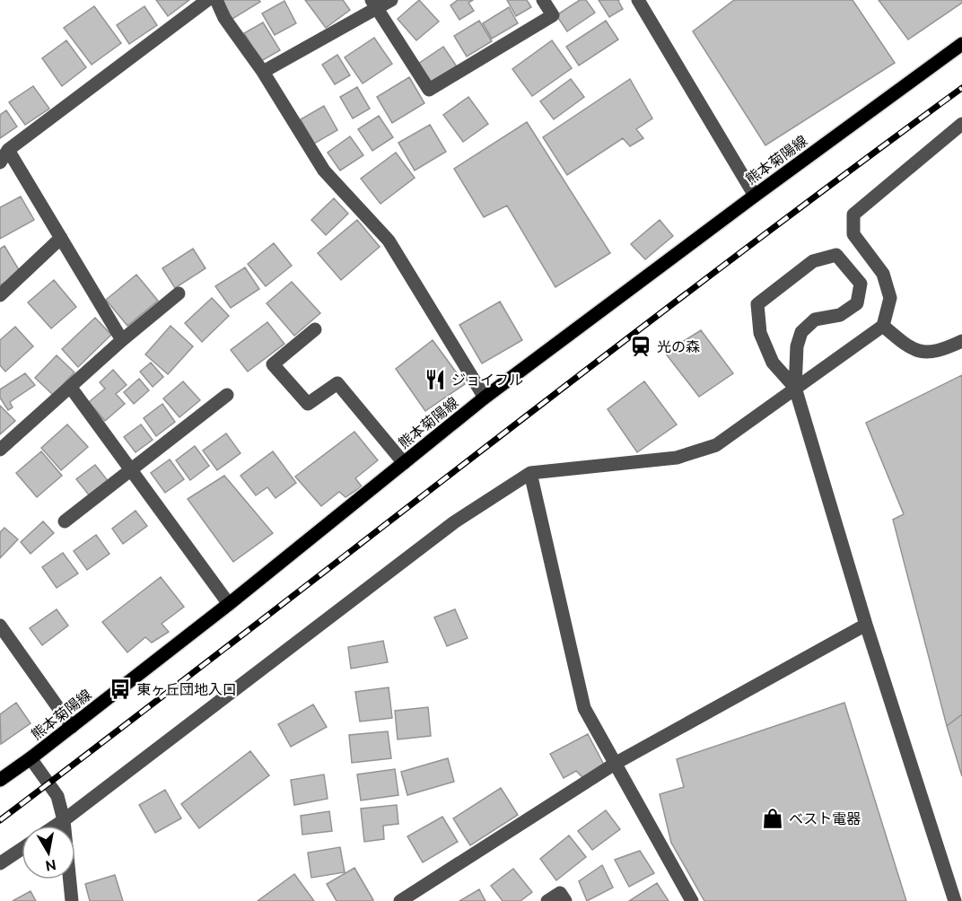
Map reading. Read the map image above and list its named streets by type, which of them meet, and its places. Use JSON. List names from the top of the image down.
{
  "streets": {
    "main road": ["熊本菊陽線"]
  },
  "places": {
    "station": ["光の森"],
    "restaurant": ["ジョイフル"],
    "bus stop": ["東ヶ丘団地入口"],
    "shop": ["ベスト電器"]
  },
  "north": "bottom"
}
